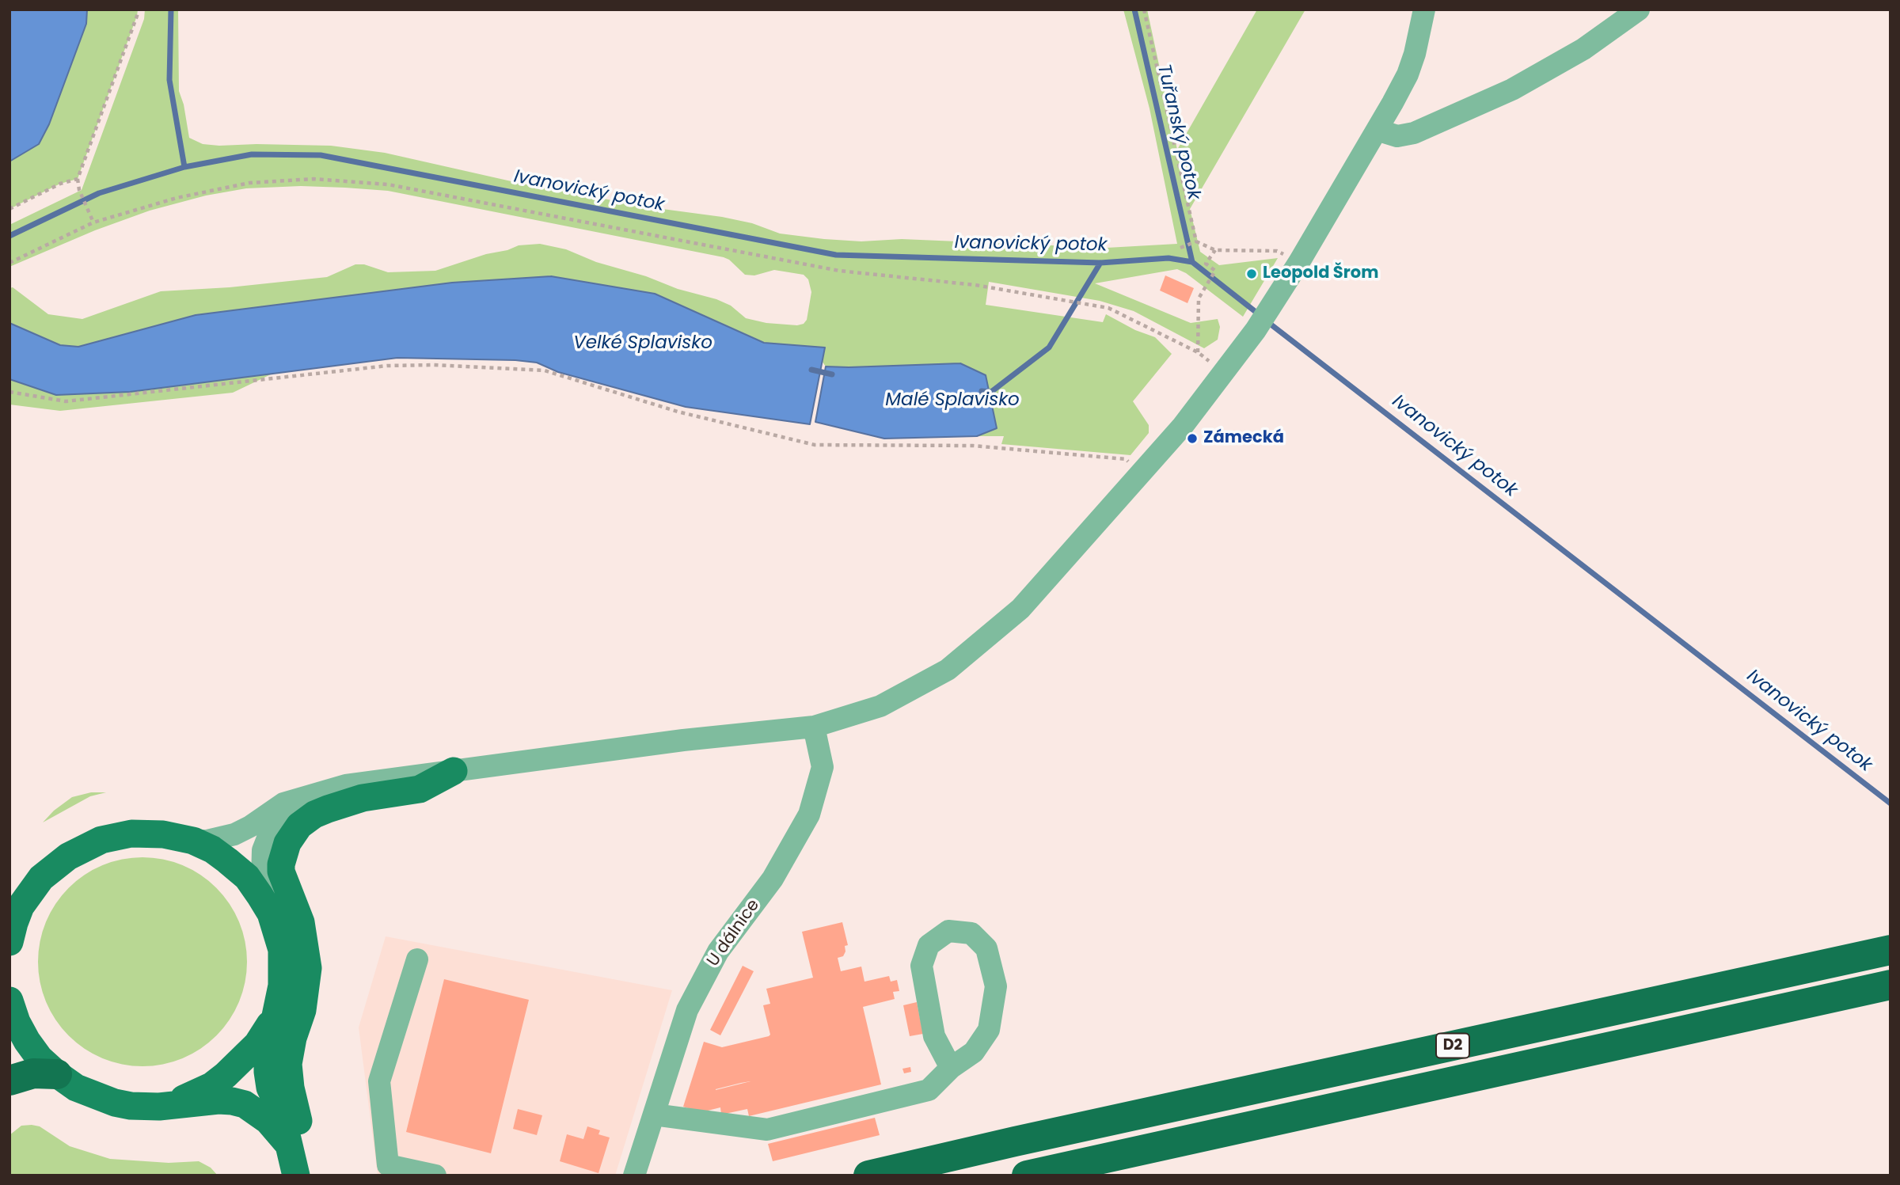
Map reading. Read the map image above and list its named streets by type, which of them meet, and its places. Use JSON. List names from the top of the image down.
{
  "streets": {
    "highway": ["D2"],
    "street": ["U dálnice"]
  },
  "water": [
    "Tuřanský potok",
    "Ivanovický potok",
    "Velké Splavisko",
    "Malé Splavisko"
  ],
  "places": ["Leopold Šrom", "Zámecká"]
}
